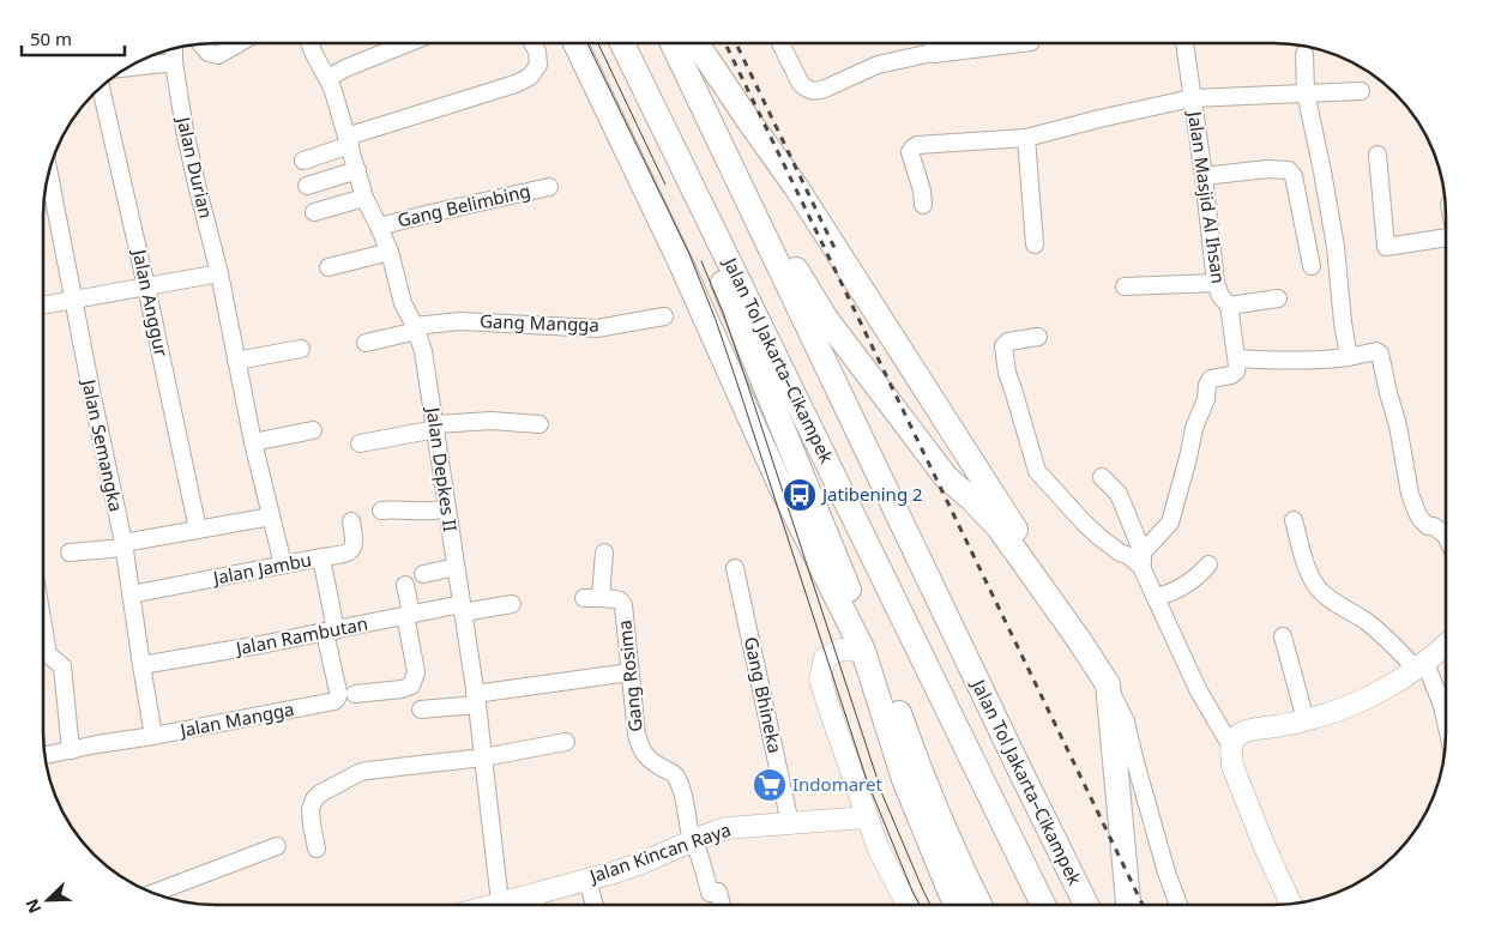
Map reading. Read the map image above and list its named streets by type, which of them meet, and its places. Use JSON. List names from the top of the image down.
{
  "streets": {
    "highway": ["Jalan Tol Jakarta–Cikampek"],
    "main road": ["Jalan Kincan Raya"],
    "street": [
      "Jalan Durian",
      "Jalan Masjid Al Ihsan",
      "Gang Belimbing",
      "Jalan Anggur",
      "Gang Mangga",
      "Jalan Semangka",
      "Jalan Depkes II",
      "Jalan Jambu",
      "Jalan Rambutan",
      "Gang Rosima",
      "Gang Bhineka",
      "Jalan Mangga"
    ]
  },
  "crossings": [
    ["Jalan Durian", "Jalan Jambu"],
    ["Gang Belimbing", "Jalan Depkes II"],
    ["Gang Mangga", "Jalan Depkes II"],
    ["Jalan Semangka", "Jalan Jambu"],
    ["Jalan Semangka", "Jalan Rambutan"],
    ["Jalan Semangka", "Jalan Mangga"],
    ["Jalan Depkes II", "Jalan Rambutan"],
    ["Jalan Depkes II", "Jalan Kincan Raya"],
    ["Jalan Jambu", "Jalan Rambutan"],
    ["Jalan Jambu", "Jalan Mangga"],
    ["Jalan Rambutan", "Jalan Mangga"],
    ["Gang Rosima", "Jalan Kincan Raya"],
    ["Gang Bhineka", "Jalan Kincan Raya"]
  ],
  "places": {
    "bus stop": ["Jatibening 2"],
    "supermarket": ["Indomaret"]
  },
  "scale_bar": "50 m",
  "north": "bottom left"
}
